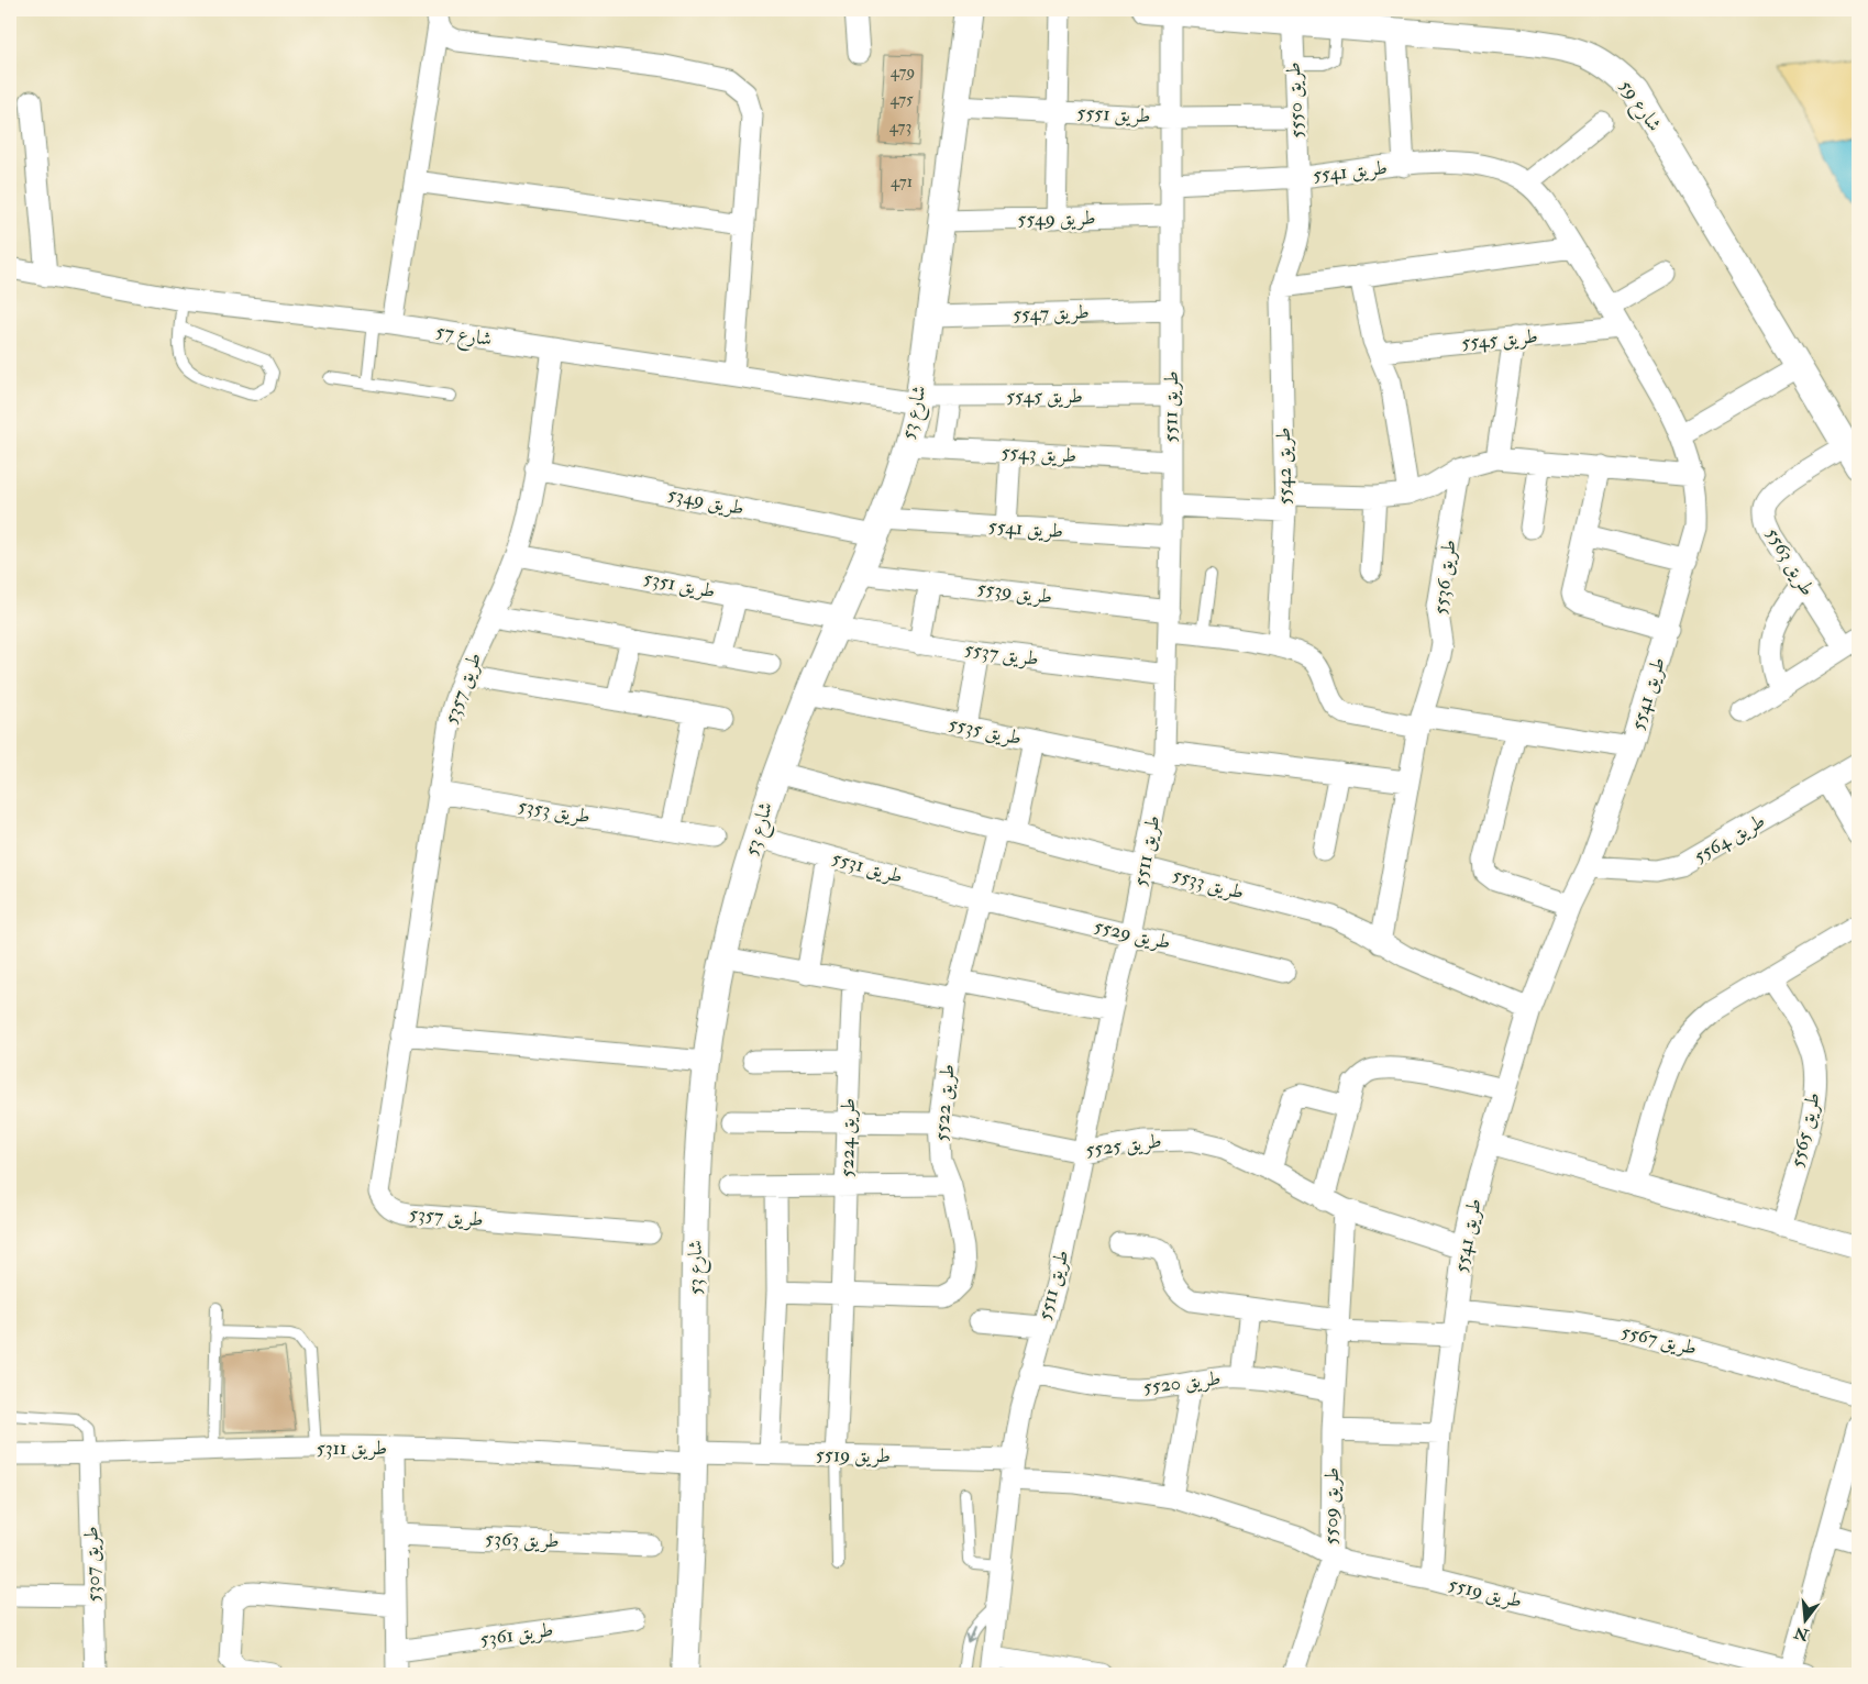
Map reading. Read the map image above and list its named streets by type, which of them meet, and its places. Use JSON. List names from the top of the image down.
{
  "streets": {
    "street": [
      "طريق 5550",
      "شارع 59",
      "طريق 5551",
      "طريق 5541",
      "طريق 5549",
      "طريق 5547",
      "شارع 57",
      "طريق 5545",
      "طريق 5511",
      "شارع 53",
      "طريق 5543",
      "طريق 5542",
      "طريق 5349",
      "طريق 5563",
      "طريق 5536",
      "طريق 5351",
      "طريق 5539",
      "طريق 5537",
      "طريق 5357",
      "طريق 5535",
      "طريق 5353",
      "طريق 5564",
      "طريق 5531",
      "طريق 5533",
      "طريق 5529",
      "طريق 5522",
      "طريق 5565",
      "طريق 5224",
      "طريق 5525",
      "طريق 5567",
      "طريق 5520",
      "طريق 5311",
      "طريق 5519",
      "طريق 5509",
      "طريق 5363",
      "طريق 5307",
      "طريق 5361"
    ]
  },
  "crossings": [
    ["طريق 5550", "شارع 59"],
    ["طريق 5550", "طريق 5551"],
    ["طريق 5550", "طريق 5541"],
    ["طريق 5550", "طريق 5542"],
    ["شارع 59", "طريق 5511"],
    ["شارع 59", "طريق 5563"],
    ["طريق 5551", "طريق 5549"],
    ["طريق 5551", "طريق 5511"],
    ["طريق 5551", "شارع 53"],
    ["طريق 5541", "طريق 5545"],
    ["طريق 5541", "طريق 5511"],
    ["طريق 5541", "شارع 53"],
    ["طريق 5541", "طريق 5349"],
    ["طريق 5541", "طريق 5564"],
    ["طريق 5541", "طريق 5533"],
    ["طريق 5541", "طريق 5525"],
    ["طريق 5541", "طريق 5567"],
    ["طريق 5541", "طريق 5519"],
    ["طريق 5549", "طريق 5511"],
    ["طريق 5549", "شارع 53"],
    ["طريق 5547", "طريق 5511"],
    ["طريق 5547", "شارع 53"],
    ["شارع 57", "طريق 5545"],
    ["شارع 57", "شارع 53"],
    ["شارع 57", "طريق 5357"],
    ["طريق 5545", "طريق 5511"],
    ["طريق 5545", "شارع 53"],
    ["طريق 5511", "طريق 5543"],
    ["طريق 5511", "طريق 5539"],
    ["طريق 5511", "طريق 5537"],
    ["طريق 5511", "طريق 5535"],
    ["طريق 5511", "طريق 5533"],
    ["طريق 5511", "طريق 5529"],
    ["طريق 5511", "طريق 5525"],
    ["طريق 5511", "طريق 5520"],
    ["طريق 5511", "طريق 5519"],
    ["شارع 53", "طريق 5543"],
    ["شارع 53", "طريق 5349"],
    ["شارع 53", "طريق 5351"],
    ["شارع 53", "طريق 5539"],
    ["شارع 53", "طريق 5537"],
    ["شارع 53", "طريق 5535"],
    ["شارع 53", "طريق 5531"],
    ["شارع 53", "طريق 5533"],
    ["شارع 53", "طريق 5311"],
    ["شارع 53", "طريق 5519"],
    ["طريق 5349", "طريق 5357"],
    ["طريق 5536", "طريق 5535"],
    ["طريق 5536", "طريق 5533"],
    ["طريق 5351", "طريق 5537"],
    ["طريق 5351", "طريق 5357"],
    ["طريق 5357", "طريق 5353"],
    ["طريق 5535", "طريق 5522"],
    ["طريق 5531", "طريق 5529"],
    ["طريق 5531", "طريق 5522"],
    ["طريق 5533", "طريق 5522"],
    ["طريق 5529", "طريق 5522"],
    ["طريق 5522", "طريق 5224"],
    ["طريق 5522", "طريق 5525"],
    ["طريق 5224", "طريق 5525"],
    ["طريق 5224", "طريق 5519"],
    ["طريق 5525", "طريق 5509"],
    ["طريق 5520", "طريق 5509"],
    ["طريق 5311", "طريق 5519"],
    ["طريق 5311", "طريق 5307"],
    ["طريق 5519", "طريق 5509"]
  ],
  "house_numbers": [
    "479",
    "475",
    "473",
    "471"
  ],
  "north": "bottom"
}
